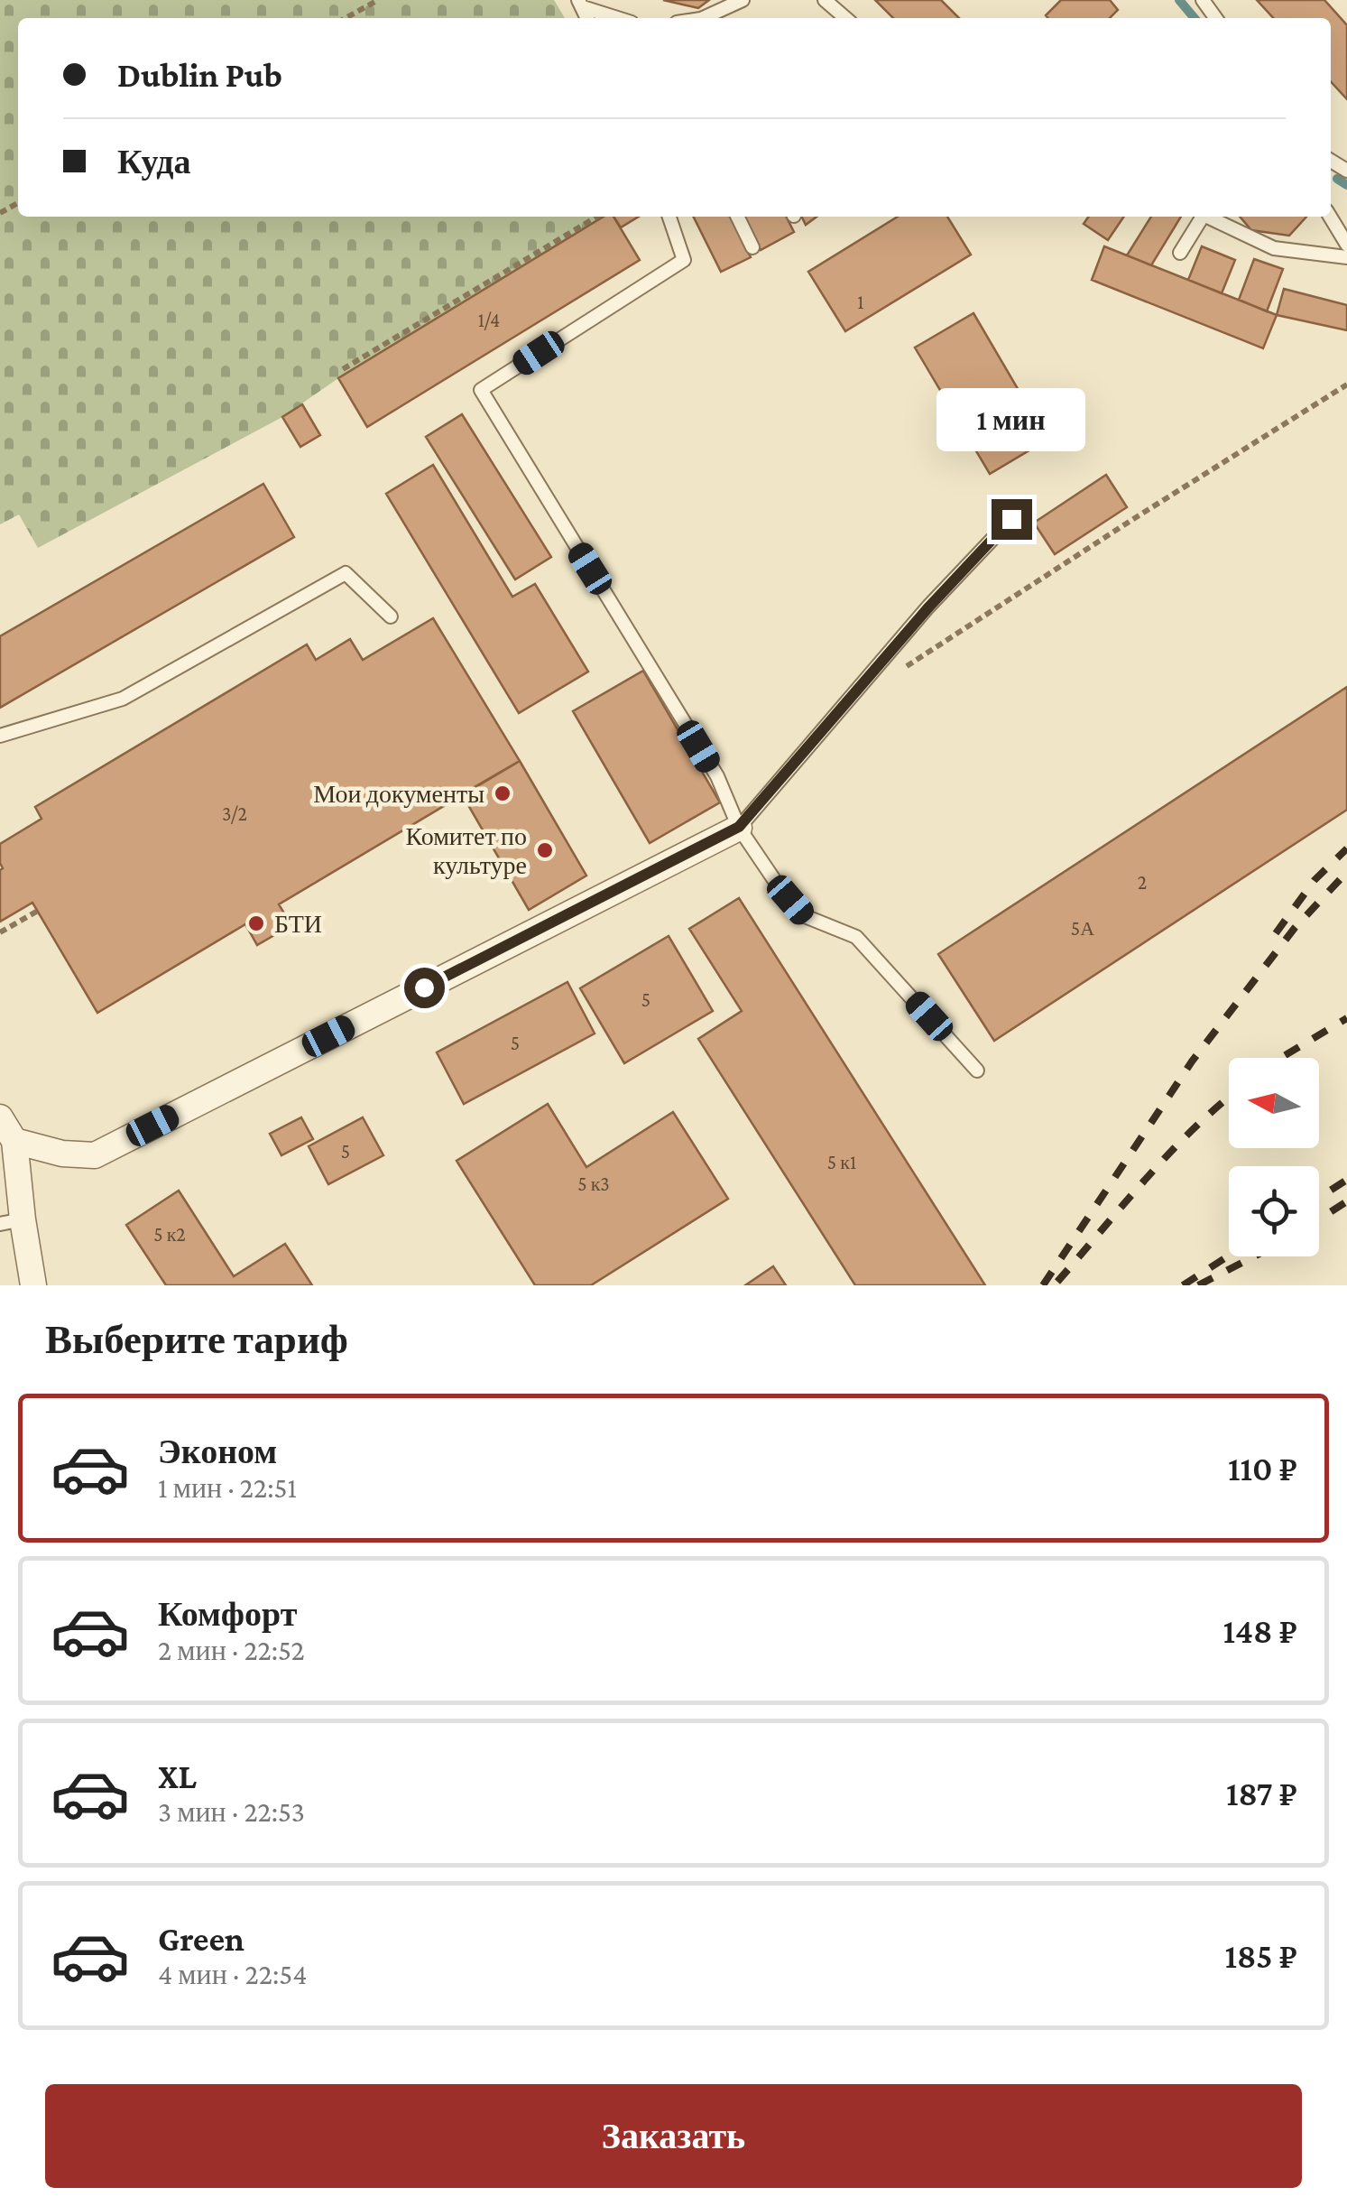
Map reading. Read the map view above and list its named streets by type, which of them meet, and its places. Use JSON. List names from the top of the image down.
{
  "places": ["Мои документы", "Комитет по культуре", "БТИ"],
  "house_numbers": [
    "1",
    "1/4",
    "3/2",
    "2",
    "5А",
    "5",
    "5",
    "5",
    "5 к1",
    "5 к3",
    "5 к2"
  ],
  "north": "left",
  "page": {
    "banner": ["Dublin Pub", "Куда"],
    "bubble": "1 мин",
    "heading": "Выберите тариф",
    "list": [
      {
        "name": "Эконом",
        "note": "1 мин · 22:51",
        "value": "110 ₽"
      },
      {
        "name": "Комфорт",
        "note": "2 мин · 22:52",
        "value": "148 ₽"
      },
      {
        "name": "XL",
        "note": "3 мин · 22:53",
        "value": "187 ₽"
      },
      {
        "name": "Green",
        "note": "4 мин · 22:54",
        "value": "185 ₽"
      }
    ],
    "buttons": "Заказать"
  }
}
